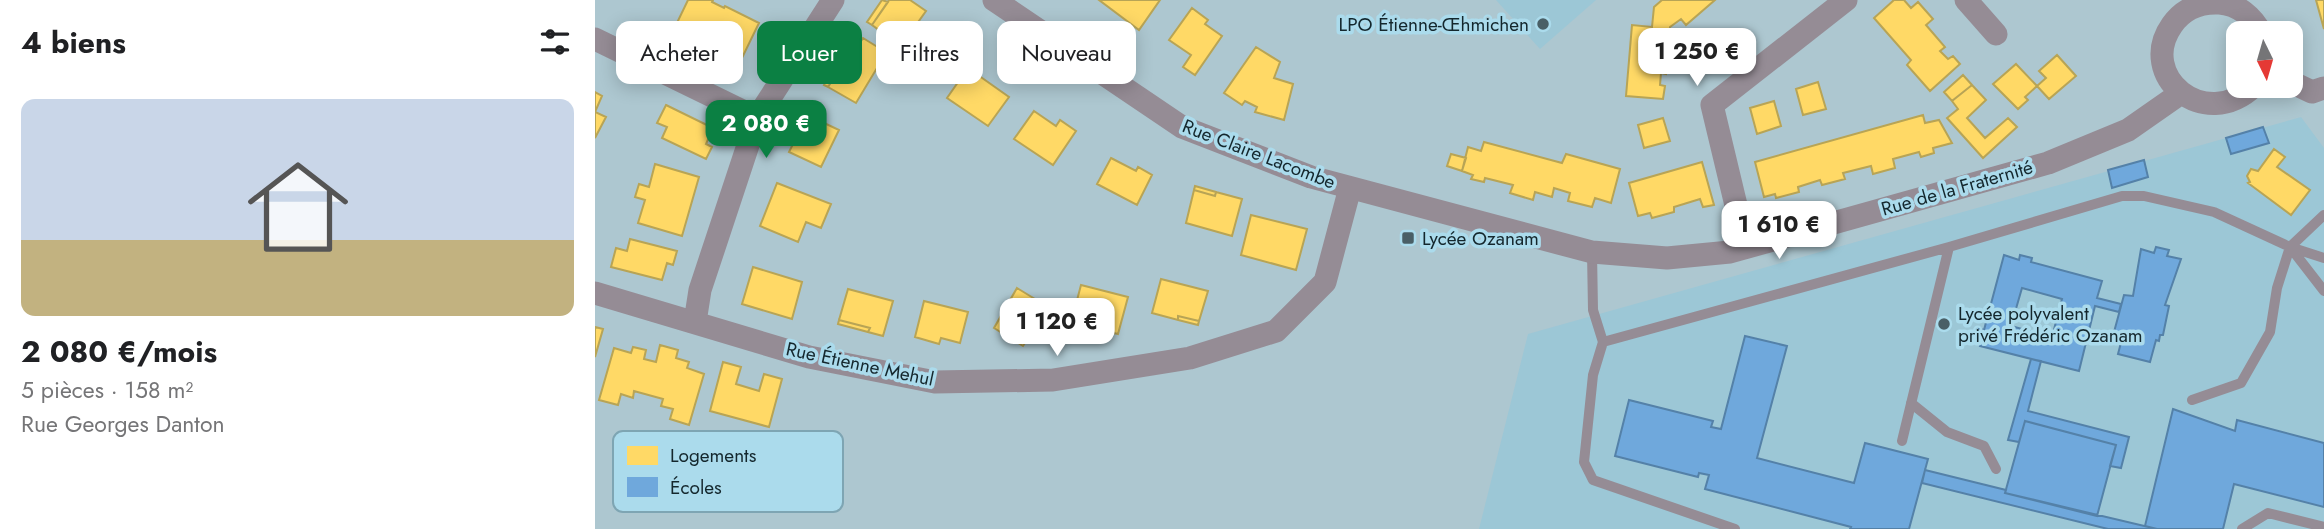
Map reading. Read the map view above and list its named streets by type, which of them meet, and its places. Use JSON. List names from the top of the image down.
{
  "streets": {
    "street": ["Rue Claire Lacombe", "Rue de la Fraternité", "Rue Étienne Mehul"]
  },
  "crossings": [
    ["Rue Claire Lacombe", "Rue de la Fraternité"],
    ["Rue Claire Lacombe", "Rue Étienne Mehul"],
    ["Rue de la Fraternité", "Rue Étienne Mehul"]
  ],
  "places": {
    "other": ["LPO Étienne-Œhmichen", "Lycée polyvalent privé Frédéric Ozanam"],
    "transit": ["Lycée Ozanam"]
  },
  "legend": ["Logements", "Écoles"],
  "north": "bottom",
  "page": {
    "heading": "4 biens",
    "chip": [
      "Acheter",
      "Louer",
      "Filtres",
      "Nouveau"
    ],
    "price": [
      "1 250 €",
      "2 080 €",
      "1 610 €",
      "1 120 €"
    ],
    "list": [
      {
        "name": "2 080 €/mois",
        "note": "5 pièces · 158 m² · Rue Georges Danton"
      }
    ]
  }
}
